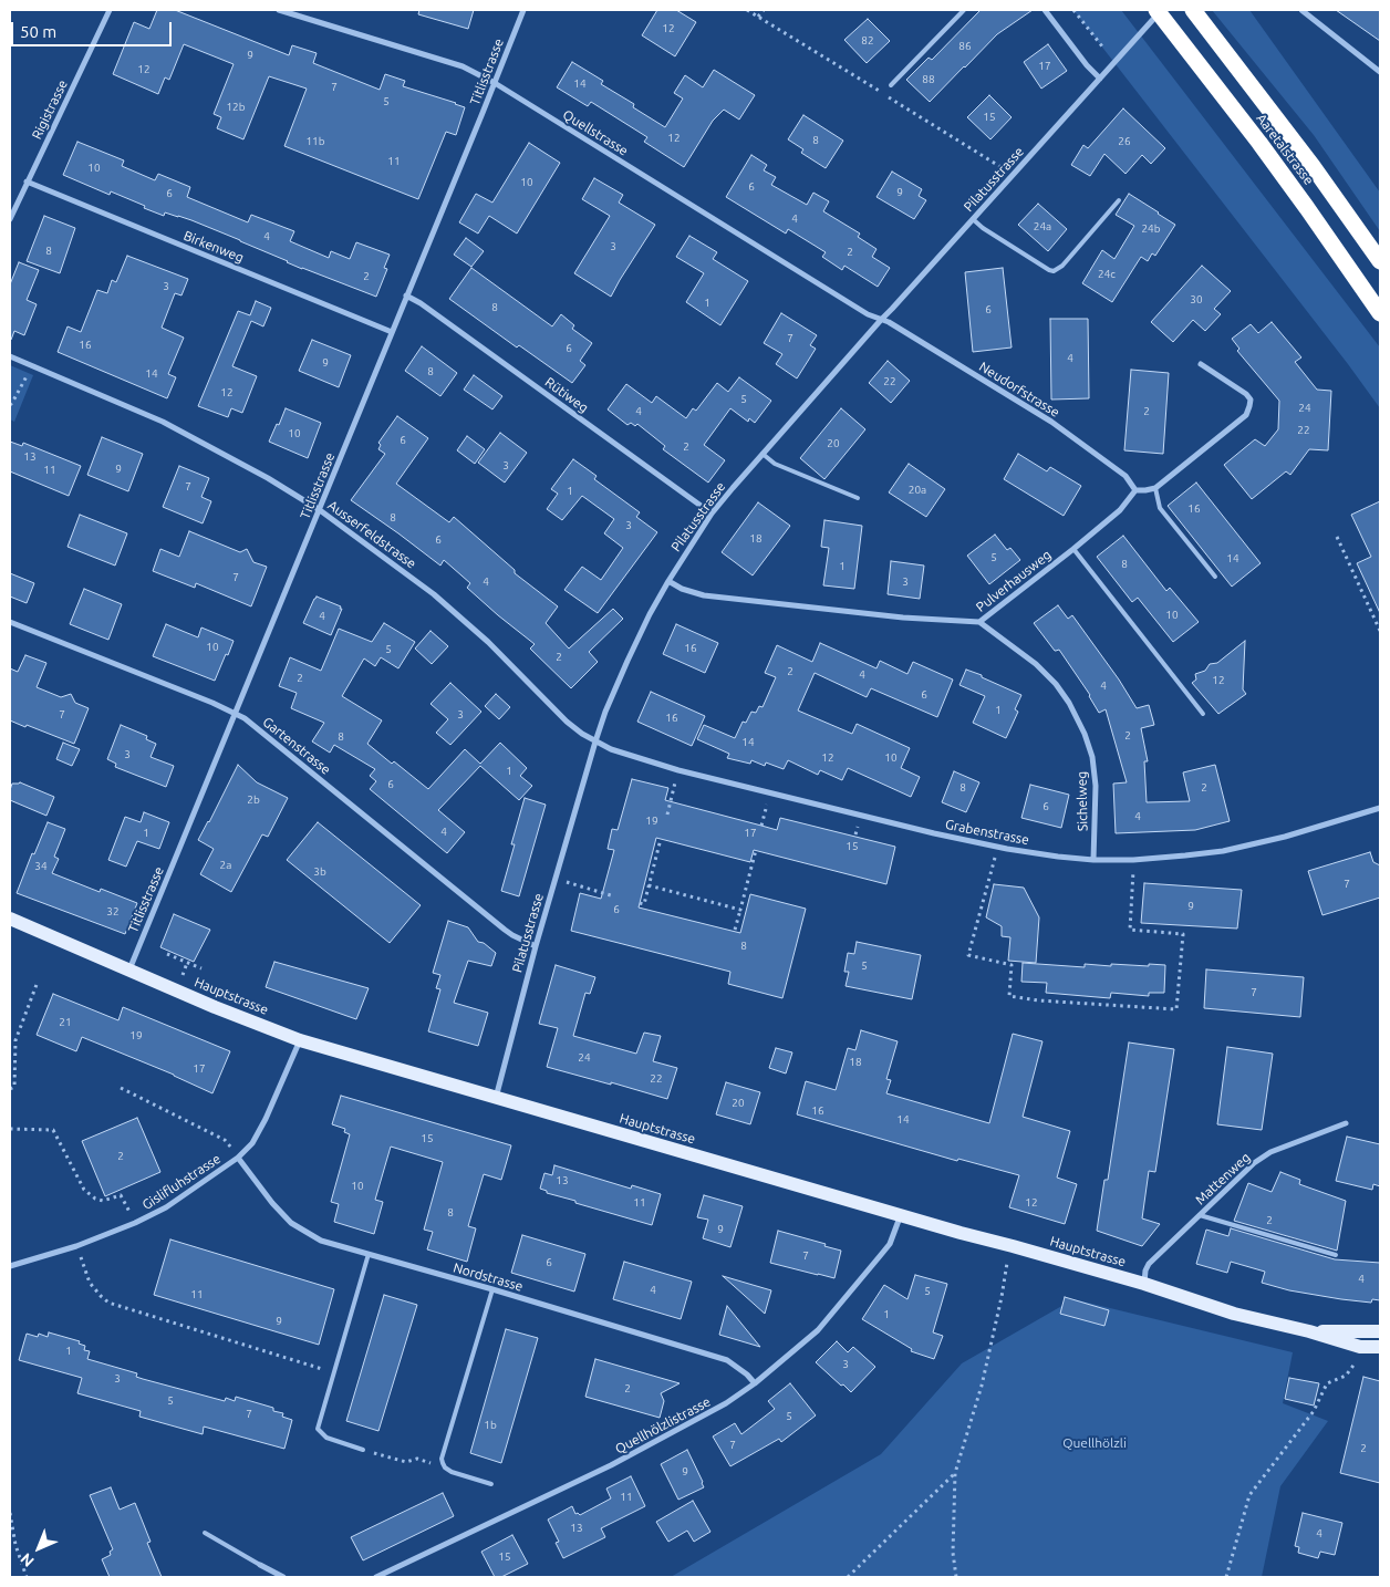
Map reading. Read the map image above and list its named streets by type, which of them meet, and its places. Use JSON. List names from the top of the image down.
{
  "streets": {
    "highway": ["Aaretalstrasse"],
    "main road": ["Hauptstrasse"],
    "street": [
      "Titlisstrasse",
      "Rigistrasse",
      "Quellstrasse",
      "Pilatusstrasse",
      "Birkenweg",
      "Neudorfstrasse",
      "Rütiweg",
      "Ausserfeldstrasse",
      "Pulverhausweg",
      "Gartenstrasse",
      "Sichelweg",
      "Grabenstrasse",
      "Mattenweg",
      "Gislifluhstrasse",
      "Nordstrasse",
      "Quellhölzlistrasse"
    ]
  },
  "crossings": [
    ["Titlisstrasse", "Quellstrasse"],
    ["Titlisstrasse", "Birkenweg"],
    ["Titlisstrasse", "Rütiweg"],
    ["Titlisstrasse", "Ausserfeldstrasse"],
    ["Titlisstrasse", "Gartenstrasse"],
    ["Titlisstrasse", "Hauptstrasse"],
    ["Rigistrasse", "Birkenweg"],
    ["Quellstrasse", "Pilatusstrasse"],
    ["Quellstrasse", "Neudorfstrasse"],
    ["Pilatusstrasse", "Neudorfstrasse"],
    ["Pilatusstrasse", "Rütiweg"],
    ["Pilatusstrasse", "Ausserfeldstrasse"],
    ["Pilatusstrasse", "Pulverhausweg"],
    ["Pilatusstrasse", "Gartenstrasse"],
    ["Pilatusstrasse", "Grabenstrasse"],
    ["Pilatusstrasse", "Hauptstrasse"],
    ["Neudorfstrasse", "Pulverhausweg"],
    ["Ausserfeldstrasse", "Grabenstrasse"],
    ["Pulverhausweg", "Sichelweg"],
    ["Sichelweg", "Grabenstrasse"],
    ["Hauptstrasse", "Mattenweg"],
    ["Hauptstrasse", "Gislifluhstrasse"],
    ["Hauptstrasse", "Quellhölzlistrasse"],
    ["Gislifluhstrasse", "Nordstrasse"],
    ["Nordstrasse", "Quellhölzlistrasse"]
  ],
  "parks": ["Quellhölzli"],
  "house_numbers": [
    "12",
    "82",
    "86",
    "9",
    "17",
    "12",
    "88",
    "14",
    "7",
    "5",
    "12b",
    "15",
    "12",
    "8",
    "11b",
    "26",
    "11",
    "10",
    "10",
    "6",
    "9",
    "6",
    "4",
    "24a",
    "24b",
    "4",
    "3",
    "8",
    "2",
    "24c",
    "2",
    "3",
    "30",
    "1",
    "8",
    "6",
    "7",
    "16",
    "6",
    "4",
    "9",
    "8",
    "14",
    "22",
    "12",
    "5",
    "24",
    "4",
    "2",
    "22",
    "10",
    "6",
    "20",
    "2",
    "13",
    "3",
    "9",
    "11",
    "7",
    "20a",
    "1",
    "16",
    "8",
    "3",
    "18",
    "6",
    "5",
    "14",
    "8",
    "1",
    "7",
    "4",
    "3",
    "10",
    "4",
    "10",
    "16",
    "5",
    "2",
    "2",
    "4",
    "2",
    "12",
    "4",
    "6",
    "1",
    "7",
    "3",
    "16",
    "2",
    "8",
    "14",
    "3",
    "12",
    "10",
    "1",
    "6",
    "8",
    "2",
    "2b",
    "6",
    "4",
    "19",
    "4",
    "1",
    "17",
    "15",
    "2a",
    "34",
    "3b",
    "7",
    "9",
    "6",
    "32",
    "8",
    "5",
    "7",
    "21",
    "19",
    "24",
    "18",
    "17",
    "22",
    "20",
    "16",
    "14",
    "15",
    "2",
    "13",
    "10",
    "11",
    "12",
    "8",
    "2",
    "9",
    "7",
    "6",
    "4",
    "4",
    "5",
    "11",
    "1",
    "9",
    "1",
    "3",
    "3",
    "2",
    "5",
    "7",
    "5",
    "1b",
    "7",
    "2",
    "9",
    "11",
    "13",
    "4",
    "15"
  ],
  "scale_bar": "50 m",
  "north": "bottom left"
}
